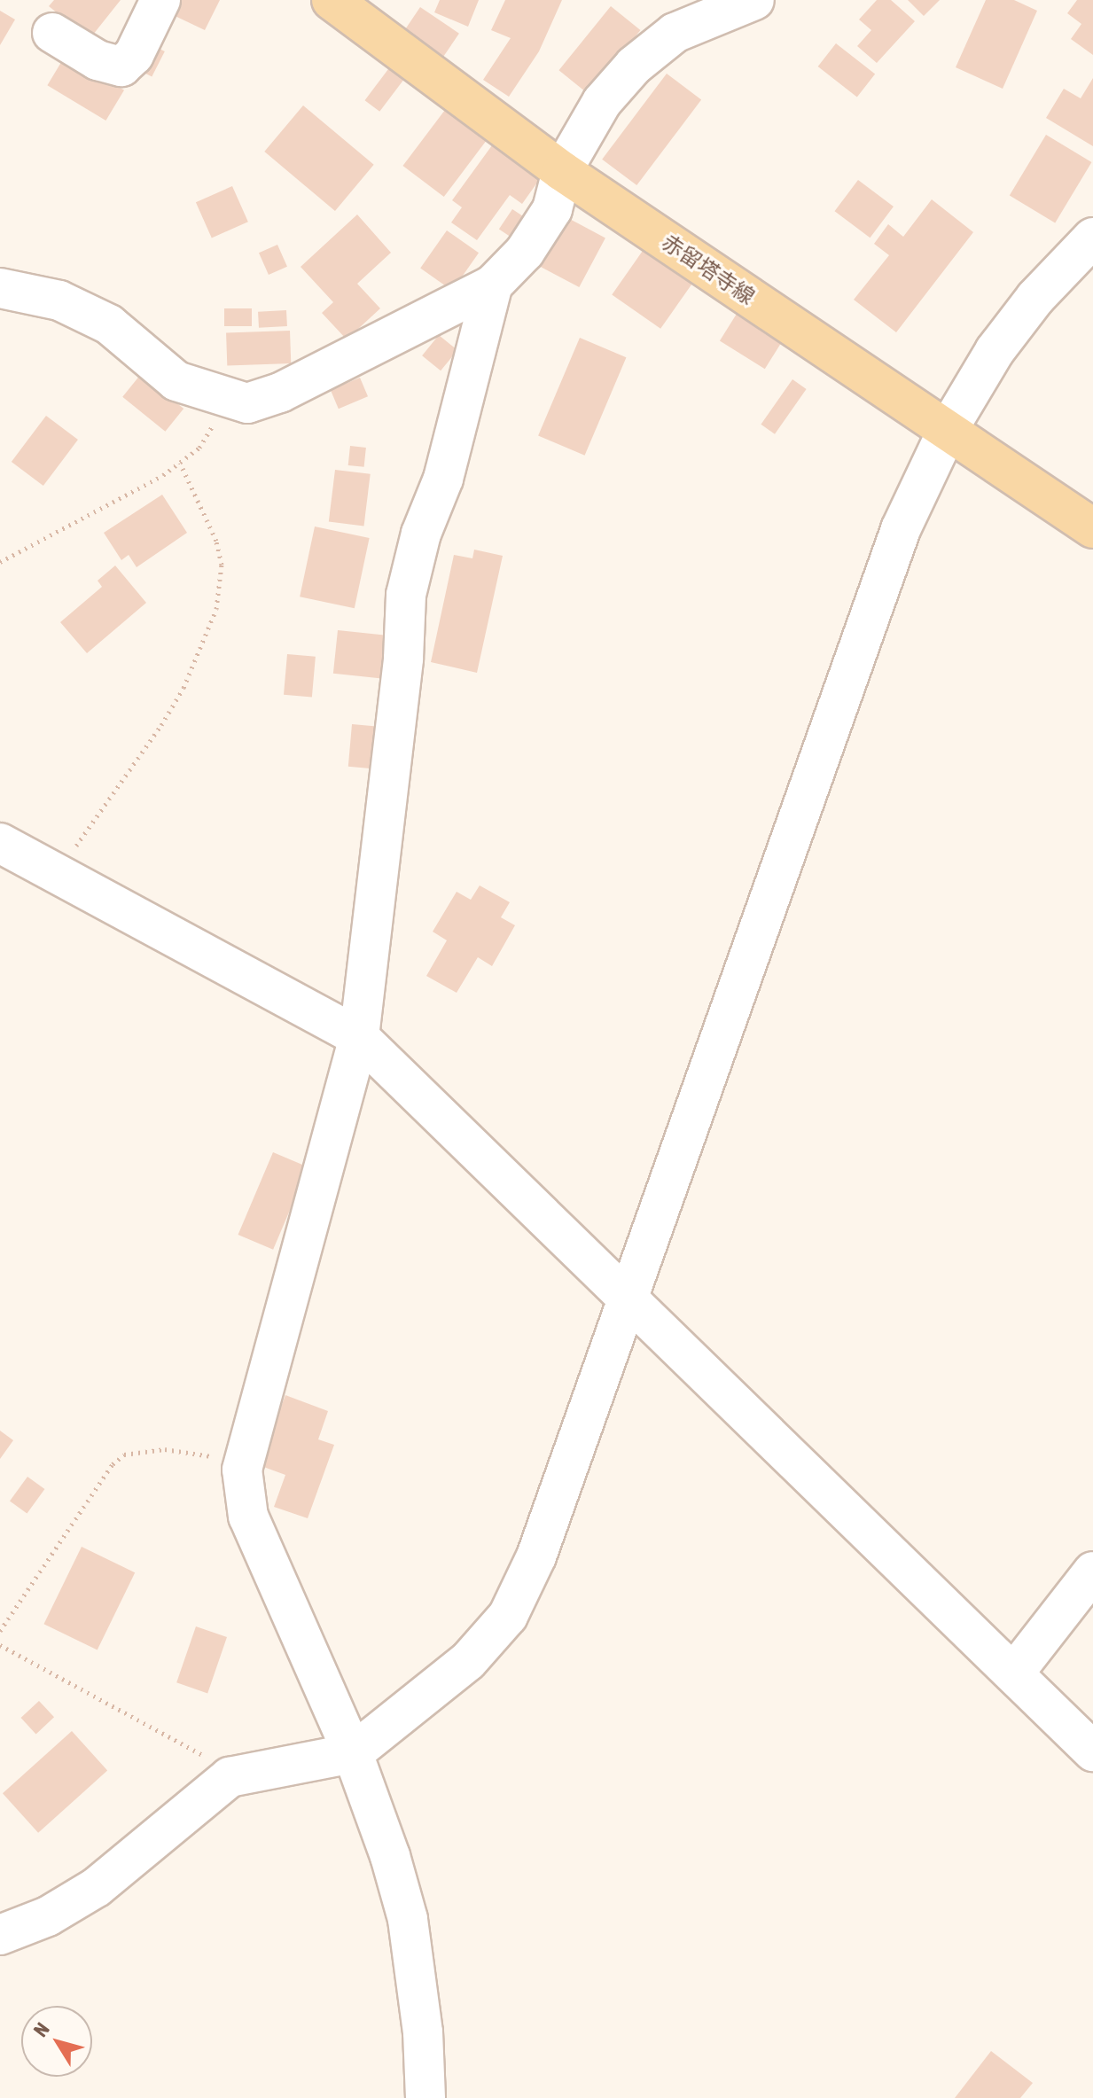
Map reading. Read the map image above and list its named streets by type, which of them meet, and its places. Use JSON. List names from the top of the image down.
{
  "streets": {
    "main road": ["赤留塔寺線"]
  },
  "north": "top left"
}
